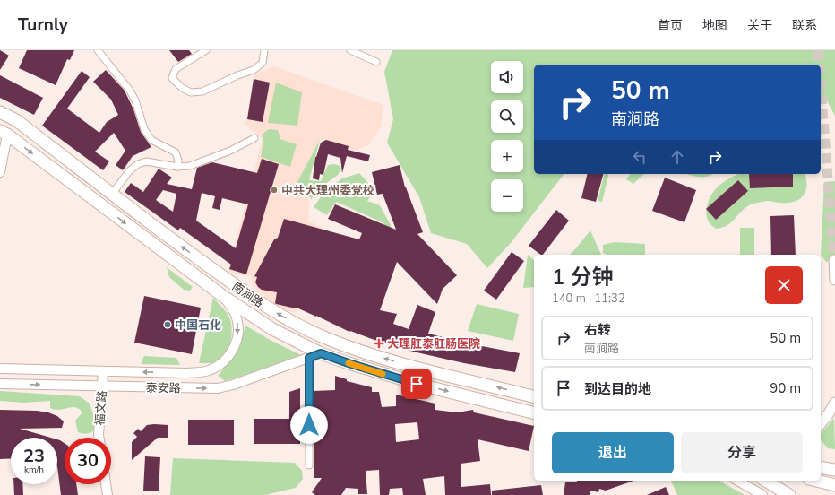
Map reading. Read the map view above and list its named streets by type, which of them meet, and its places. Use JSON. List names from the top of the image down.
{
  "streets": {
    "highway": ["南涧路"],
    "main road": ["泰安路", "福文路"]
  },
  "crossings": [
    ["南涧路", "泰安路"],
    ["泰安路", "福文路"]
  ],
  "places": {
    "other": ["中共大理州委党校", "中国石化"],
    "health": ["大理肛泰肛肠医院"]
  },
  "page": {
    "header": "Turnly",
    "nav": [
      "首页",
      "地图",
      "关于",
      "联系"
    ],
    "map_buttons": ["+", "−"],
    "turn": ["50 m", "南涧路"],
    "heading": ["1 分钟", "140 m · 11:32"],
    "list": [
      {
        "name": "右转",
        "note": "南涧路",
        "value": "50 m"
      },
      {
        "name": "到达目的地",
        "value": "90 m"
      }
    ],
    "buttons": ["退出", "分享"],
    "speed": "23 km/h",
    "limit": "30"
  }
}
